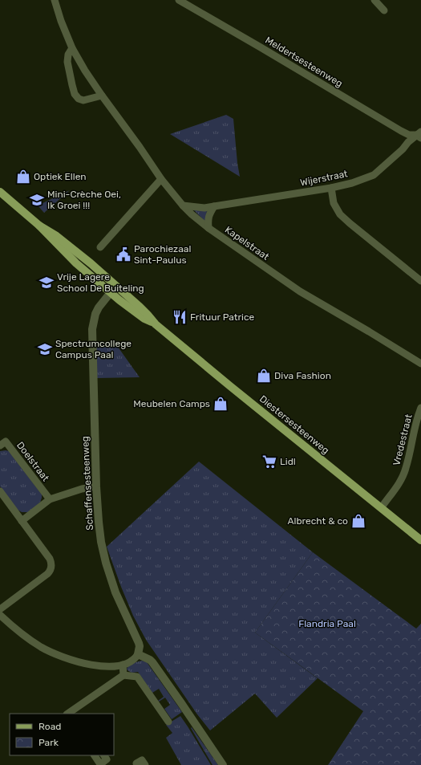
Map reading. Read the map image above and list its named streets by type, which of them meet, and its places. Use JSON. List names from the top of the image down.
{
  "streets": {
    "main road": ["Diestersesteenweg"],
    "street": [
      "Meldertsesteenweg",
      "Wijerstraat",
      "Kapelstraat",
      "Vredestraat",
      "Doelstraat",
      "Schaffensesteenweg"
    ]
  },
  "crossings": [
    ["Meldertsesteenweg", "Wijerstraat"],
    ["Wijerstraat", "Kapelstraat"],
    ["Diestersesteenweg", "Vredestraat"],
    ["Diestersesteenweg", "Schaffensesteenweg"]
  ],
  "parks": ["Flandria Paal"],
  "places": {
    "shop": [
      "Optiek Ellen",
      "Diva Fashion",
      "Meubelen Camps",
      "Albrecht & co"
    ],
    "school or university": ["Mini-Crèche Oei, Ik Groei !!!", "Vrije Lagere School De Buiteling", "Spectrumcollege Campus Paal"],
    "public building": ["Parochiezaal Sint-Paulus"],
    "restaurant": ["Frituur Patrice"],
    "supermarket": ["Lidl"]
  },
  "legend": ["Road", "Park"]
}
